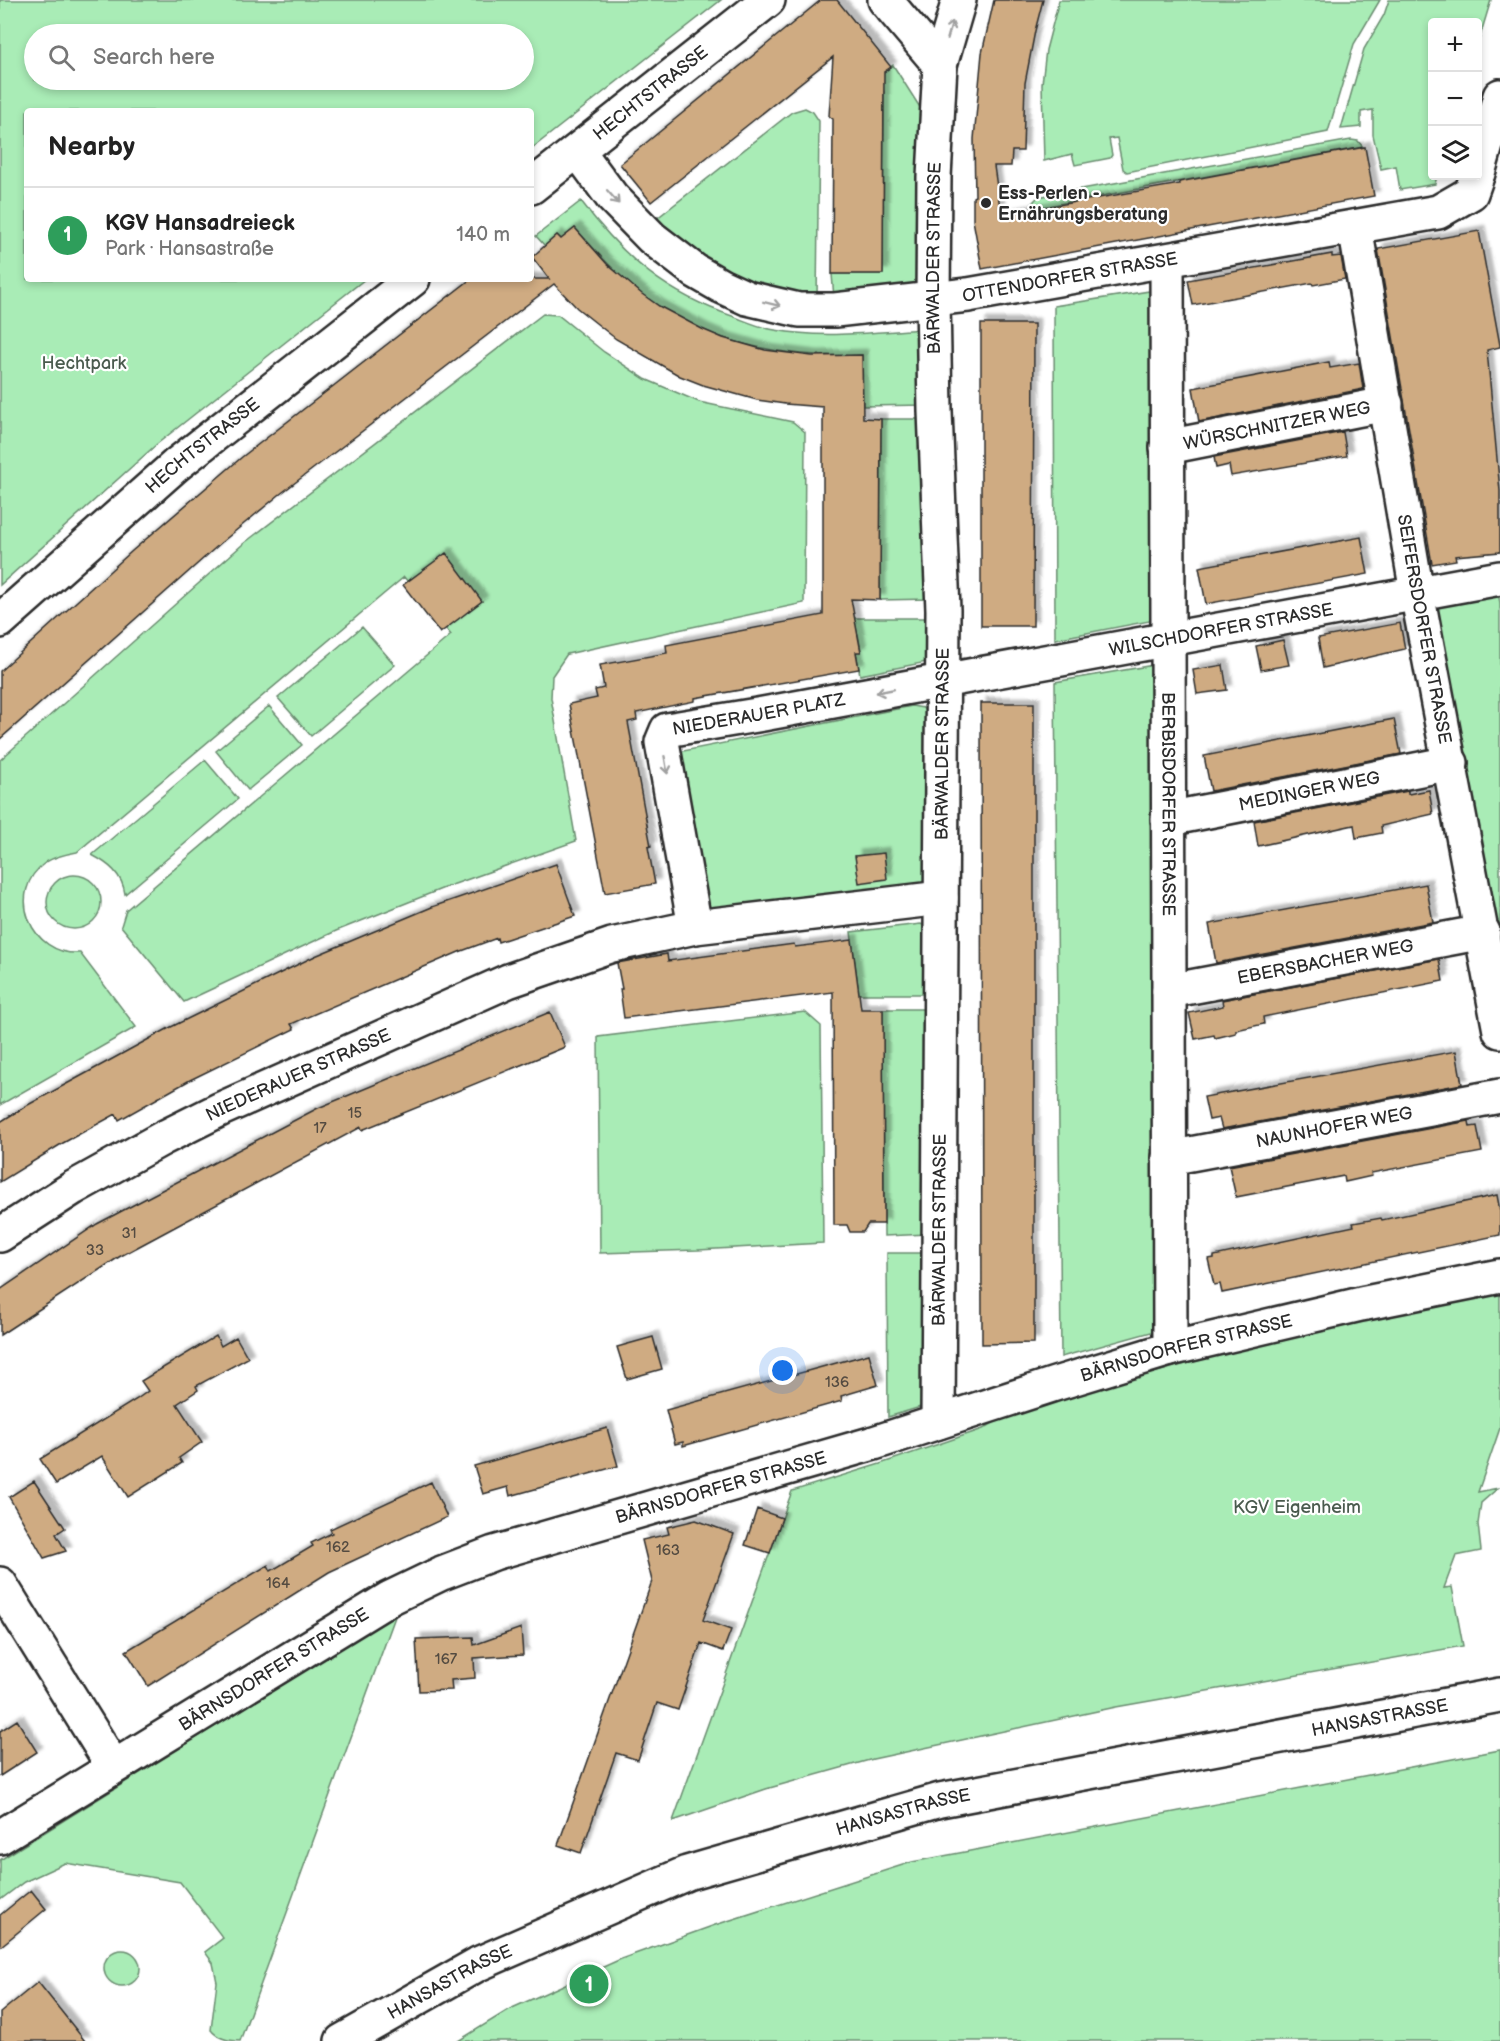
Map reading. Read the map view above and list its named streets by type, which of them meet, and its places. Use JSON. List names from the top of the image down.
{
  "streets": {
    "street": [
      "HECHTSTRASSE",
      "BÄRWALDER STRASSE",
      "OTTENDORFER STRASSE",
      "WÜRSCHNITZER WEG",
      "SEIFERSDORFER STRASSE",
      "WILSCHDORFER STRASSE",
      "NIEDERAUER PLATZ",
      "MEDINGER WEG",
      "BERBISDORFER STRASSE",
      "EBERSBACHER WEG",
      "NIEDERAUER STRASSE",
      "NAUNHOFER WEG",
      "BÄRNSDORFER STRASSE",
      "HANSASTRASSE"
    ]
  },
  "crossings": [
    ["HECHTSTRASSE", "OTTENDORFER STRASSE"],
    ["BÄRWALDER STRASSE", "OTTENDORFER STRASSE"],
    ["BÄRWALDER STRASSE", "WILSCHDORFER STRASSE"],
    ["BÄRWALDER STRASSE", "NIEDERAUER PLATZ"],
    ["BÄRWALDER STRASSE", "BÄRNSDORFER STRASSE"],
    ["OTTENDORFER STRASSE", "SEIFERSDORFER STRASSE"],
    ["OTTENDORFER STRASSE", "BERBISDORFER STRASSE"],
    ["WÜRSCHNITZER WEG", "SEIFERSDORFER STRASSE"],
    ["WÜRSCHNITZER WEG", "BERBISDORFER STRASSE"],
    ["SEIFERSDORFER STRASSE", "WILSCHDORFER STRASSE"],
    ["SEIFERSDORFER STRASSE", "MEDINGER WEG"],
    ["SEIFERSDORFER STRASSE", "EBERSBACHER WEG"],
    ["WILSCHDORFER STRASSE", "NIEDERAUER PLATZ"],
    ["WILSCHDORFER STRASSE", "BERBISDORFER STRASSE"],
    ["NIEDERAUER PLATZ", "NIEDERAUER STRASSE"],
    ["MEDINGER WEG", "BERBISDORFER STRASSE"],
    ["BERBISDORFER STRASSE", "EBERSBACHER WEG"],
    ["BERBISDORFER STRASSE", "NAUNHOFER WEG"],
    ["BERBISDORFER STRASSE", "BÄRNSDORFER STRASSE"]
  ],
  "one_way": ["OTTENDORFER STRASSE"],
  "parks": ["Hechtpark", "KGV Eigenheim"],
  "places": ["Ess-Perlen - Ernährungsberatung"],
  "house_numbers": [
    "15",
    "17",
    "31",
    "33",
    "136",
    "162",
    "163",
    "164",
    "167"
  ],
  "page": {
    "map_buttons": ["+", "−"],
    "search": "Search here",
    "heading": "Nearby",
    "list": [
      {
        "mark": "1",
        "name": "KGV Hansadreieck",
        "note": "Park · Hansastraße",
        "value": "140 m"
      }
    ],
    "pins": "1"
  }
}
